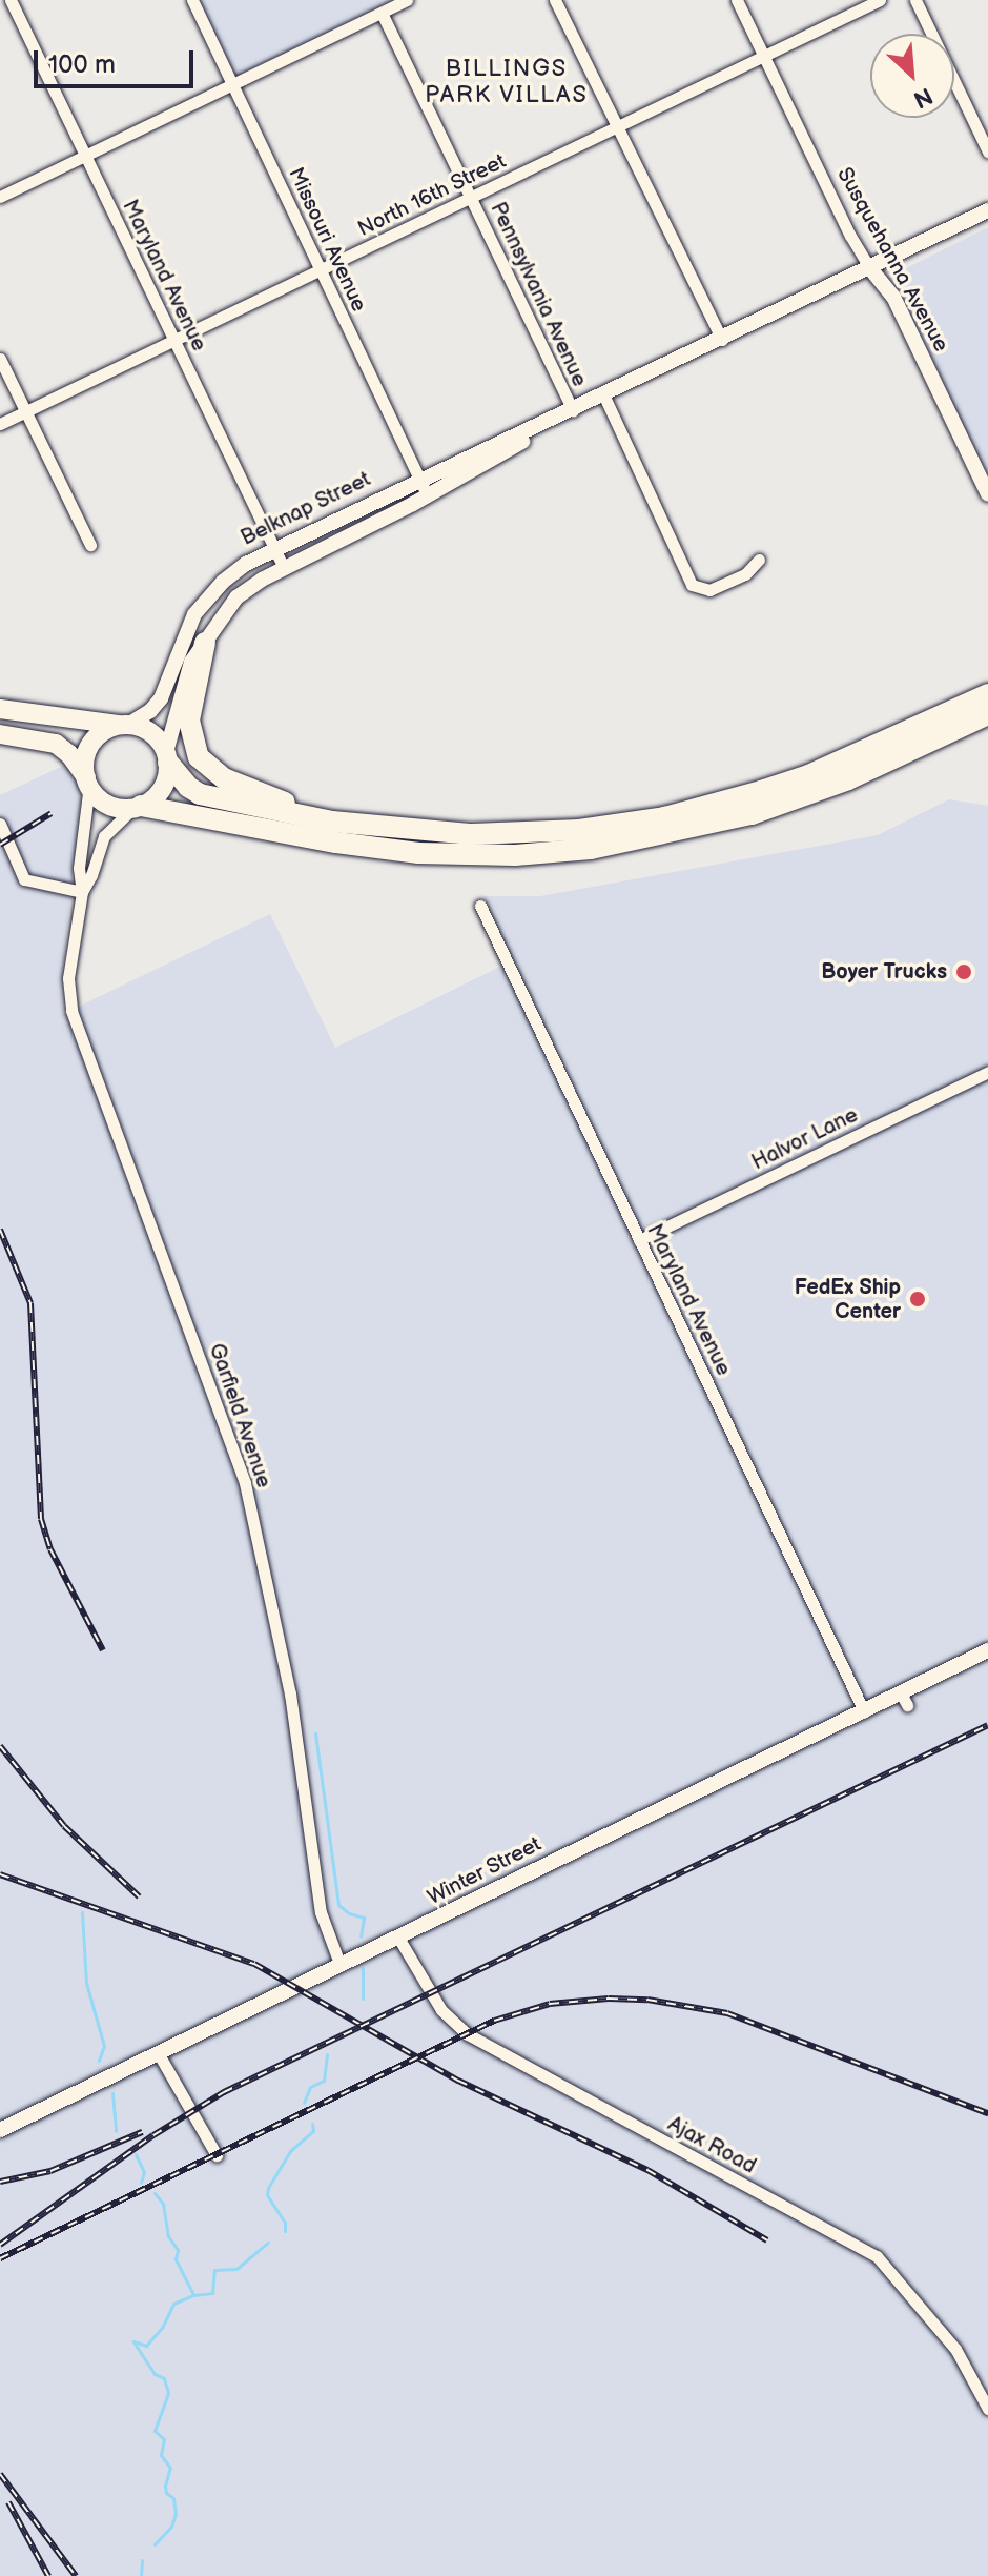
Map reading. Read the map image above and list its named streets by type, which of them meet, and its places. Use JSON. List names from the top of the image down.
{
  "streets": {
    "street": [
      "North 16th Street",
      "Missouri Avenue",
      "Susquehanna Avenue",
      "Maryland Avenue",
      "Pennsylvania Avenue",
      "Belknap Street",
      "Halvor Lane",
      "Garfield Avenue",
      "Winter Street",
      "Ajax Road"
    ]
  },
  "crossings": [
    ["North 16th Street", "Missouri Avenue"],
    ["North 16th Street", "Susquehanna Avenue"],
    ["North 16th Street", "Maryland Avenue"],
    ["North 16th Street", "Pennsylvania Avenue"],
    ["Missouri Avenue", "Belknap Street"],
    ["Susquehanna Avenue", "Belknap Street"],
    ["Maryland Avenue", "Belknap Street"],
    ["Maryland Avenue", "Halvor Lane"],
    ["Maryland Avenue", "Winter Street"],
    ["Pennsylvania Avenue", "Belknap Street"],
    ["Belknap Street", "Garfield Avenue"],
    ["Garfield Avenue", "Winter Street"],
    ["Winter Street", "Ajax Road"]
  ],
  "districts": ["BILLINGS PARK VILLAS"],
  "places": ["Boyer Trucks", "FedEx Ship Center"],
  "scale_bar": "100 m",
  "north": "bottom right"
}
